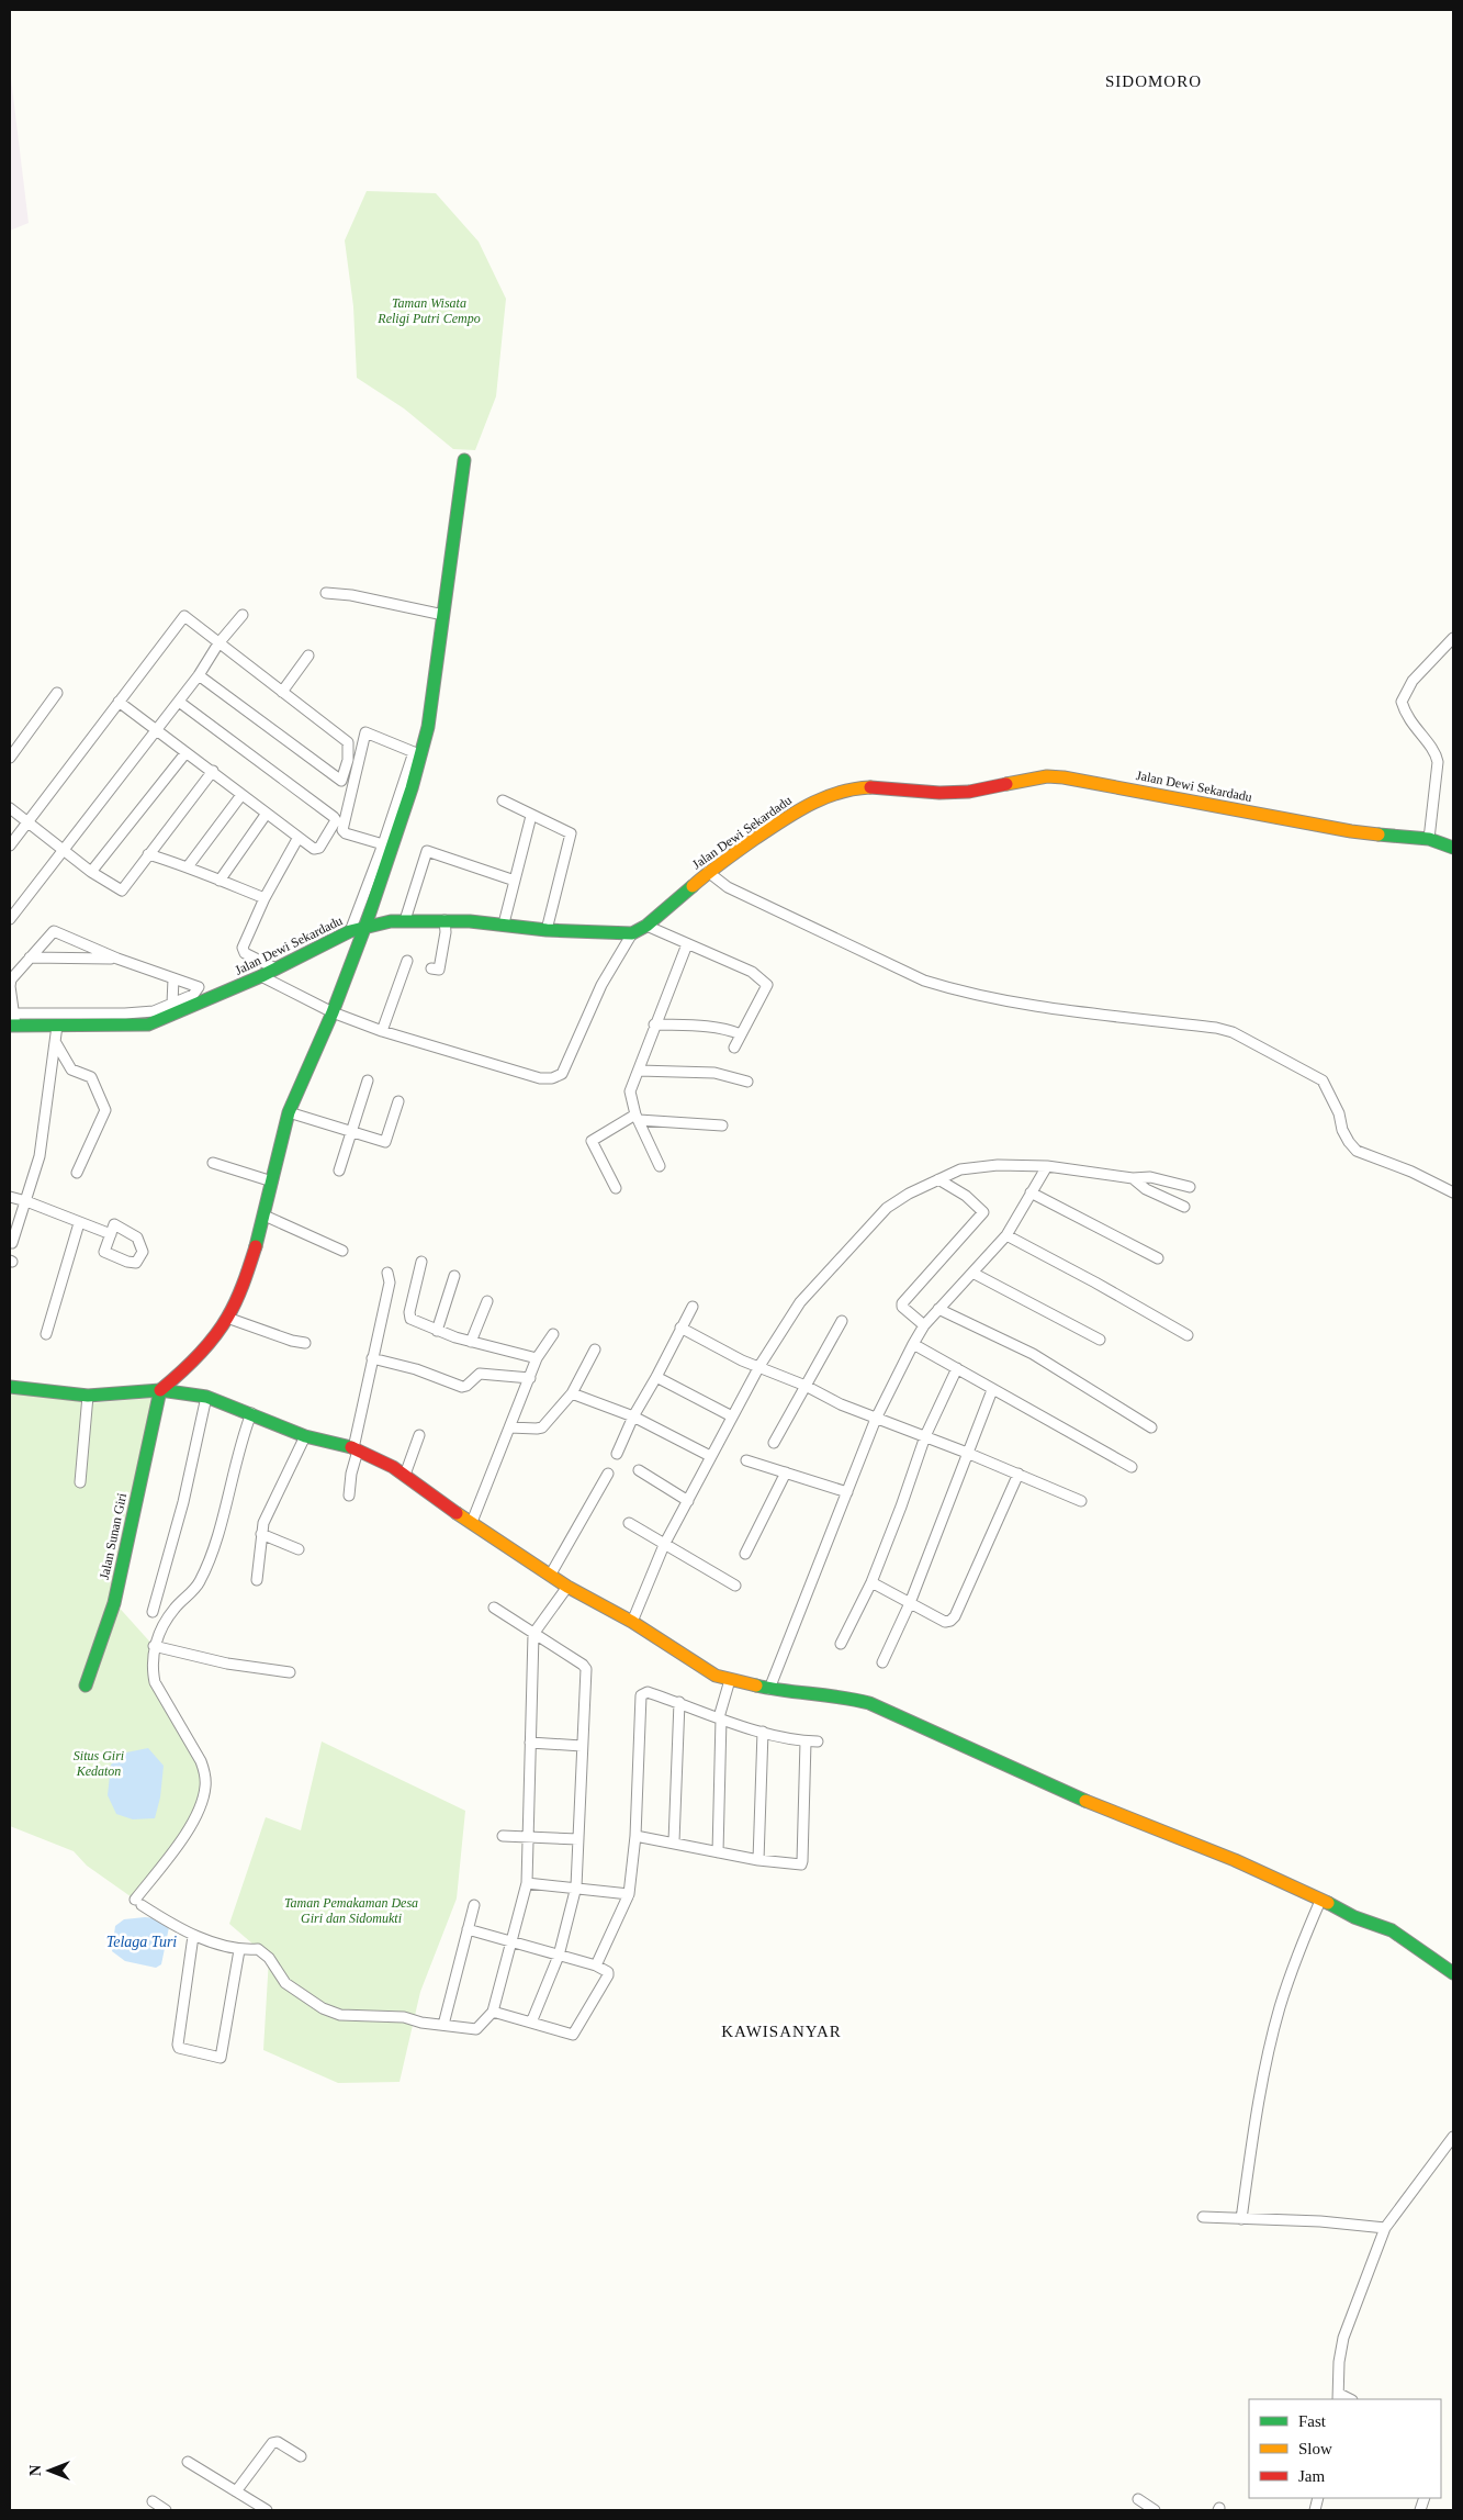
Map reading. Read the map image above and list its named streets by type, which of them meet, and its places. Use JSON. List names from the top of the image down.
{
  "streets": {
    "street": ["Jalan Dewi Sekardadu", "Jalan Sunan Giri"]
  },
  "districts": ["SIDOMORO", "KAWISANYAR"],
  "water": ["Telaga Turi"],
  "parks": ["Taman Wisata Religi Putri Cempo", "Situs Giri Kedaton", "Taman Pemakaman Desa Giri dan Sidomukti"],
  "legend": ["Fast", "Slow", "Jam"],
  "north": "left"
}
